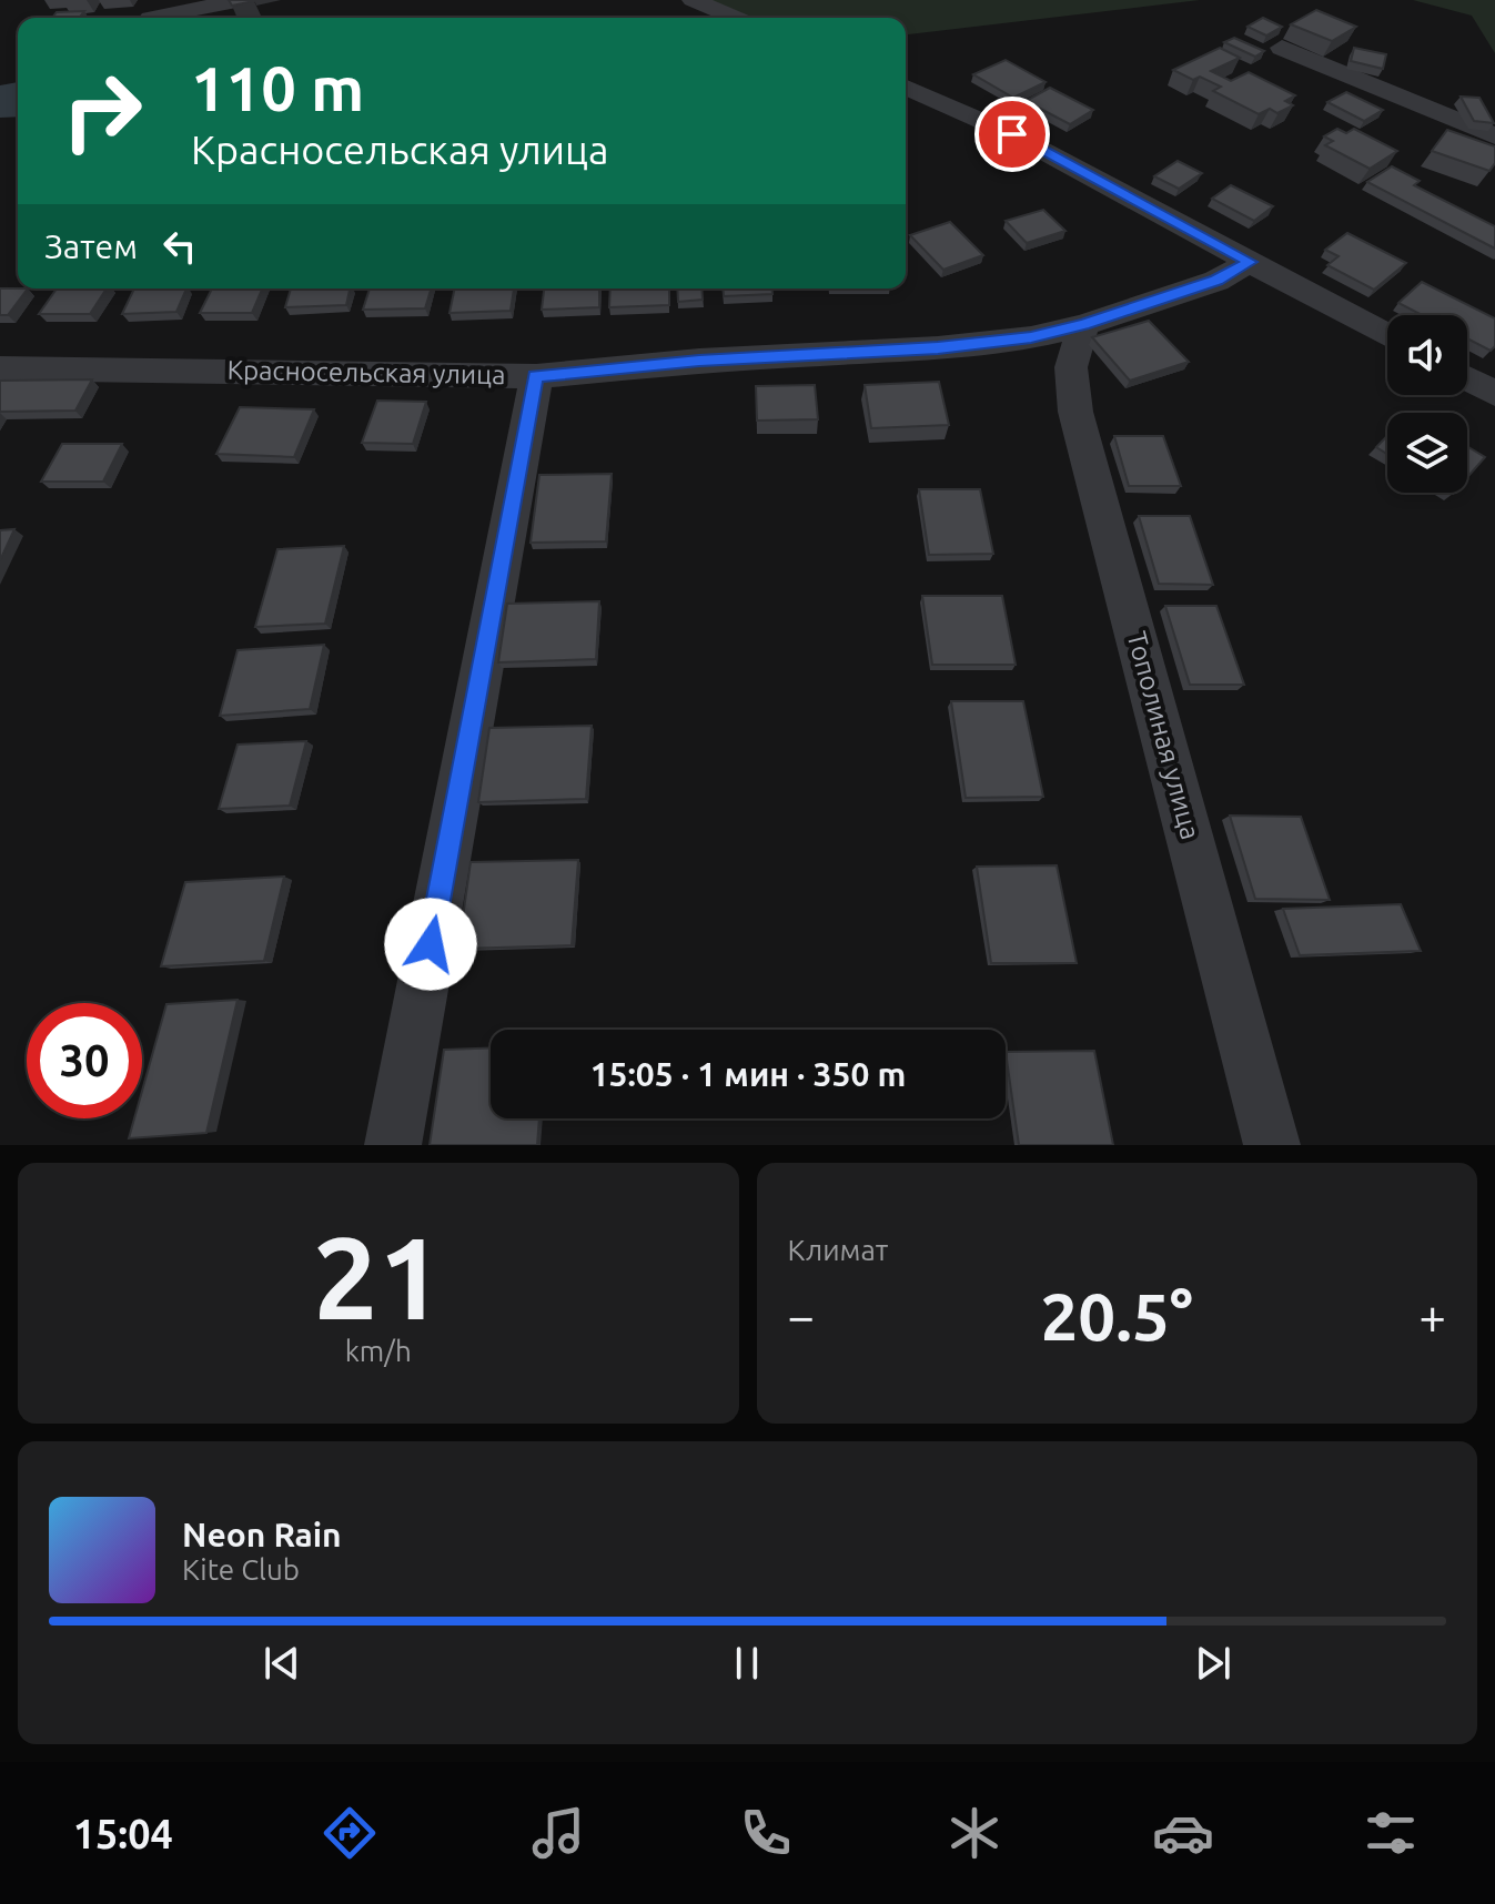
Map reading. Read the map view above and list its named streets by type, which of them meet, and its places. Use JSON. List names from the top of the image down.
{
  "streets": {
    "street": ["Красносельская улица", "Тополиная улица"]
  },
  "crossings": [
    ["Красносельская улица", "Тополиная улица"]
  ],
  "page": {
    "turn": ["110 m", "Красносельская улица"],
    "then": "Затем",
    "limit": "30",
    "trip": "15:05 · 1 мин · 350 m",
    "tile": [
      ["21", "km/h"],
      "Климат"
    ],
    "heat": ["−", "20.5°", "+"],
    "song": ["Neon Rain", "Kite Club"],
    "tabs": "15:04"
  }
}
